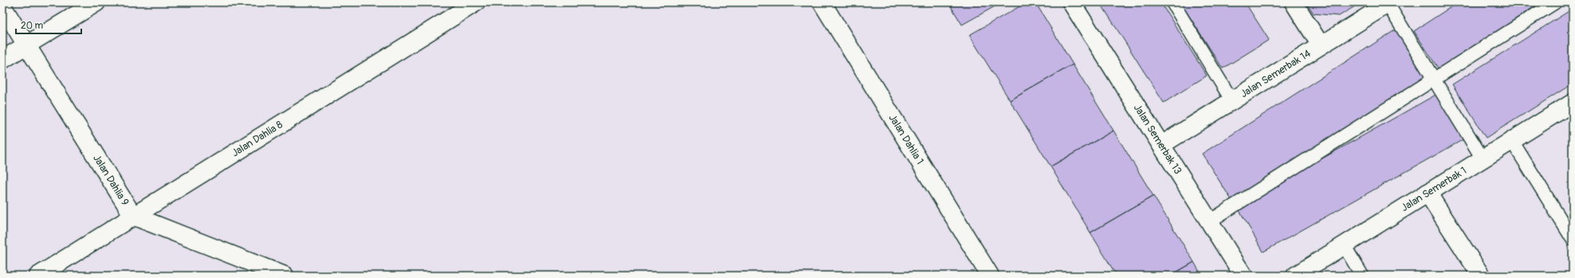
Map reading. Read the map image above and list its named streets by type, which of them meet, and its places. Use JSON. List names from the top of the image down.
{
  "streets": {
    "street": [
      "Jalan Semerbak 14",
      "Jalan Dahlia 1",
      "Jalan Semerbak 13",
      "Jalan Dahlia 8",
      "Jalan Dahlia 9",
      "Jalan Semerbak 1"
    ]
  },
  "crossings": [
    ["Jalan Semerbak 14", "Jalan Semerbak 13"],
    ["Jalan Dahlia 8", "Jalan Dahlia 9"]
  ],
  "scale_bar": "20 m"
}
